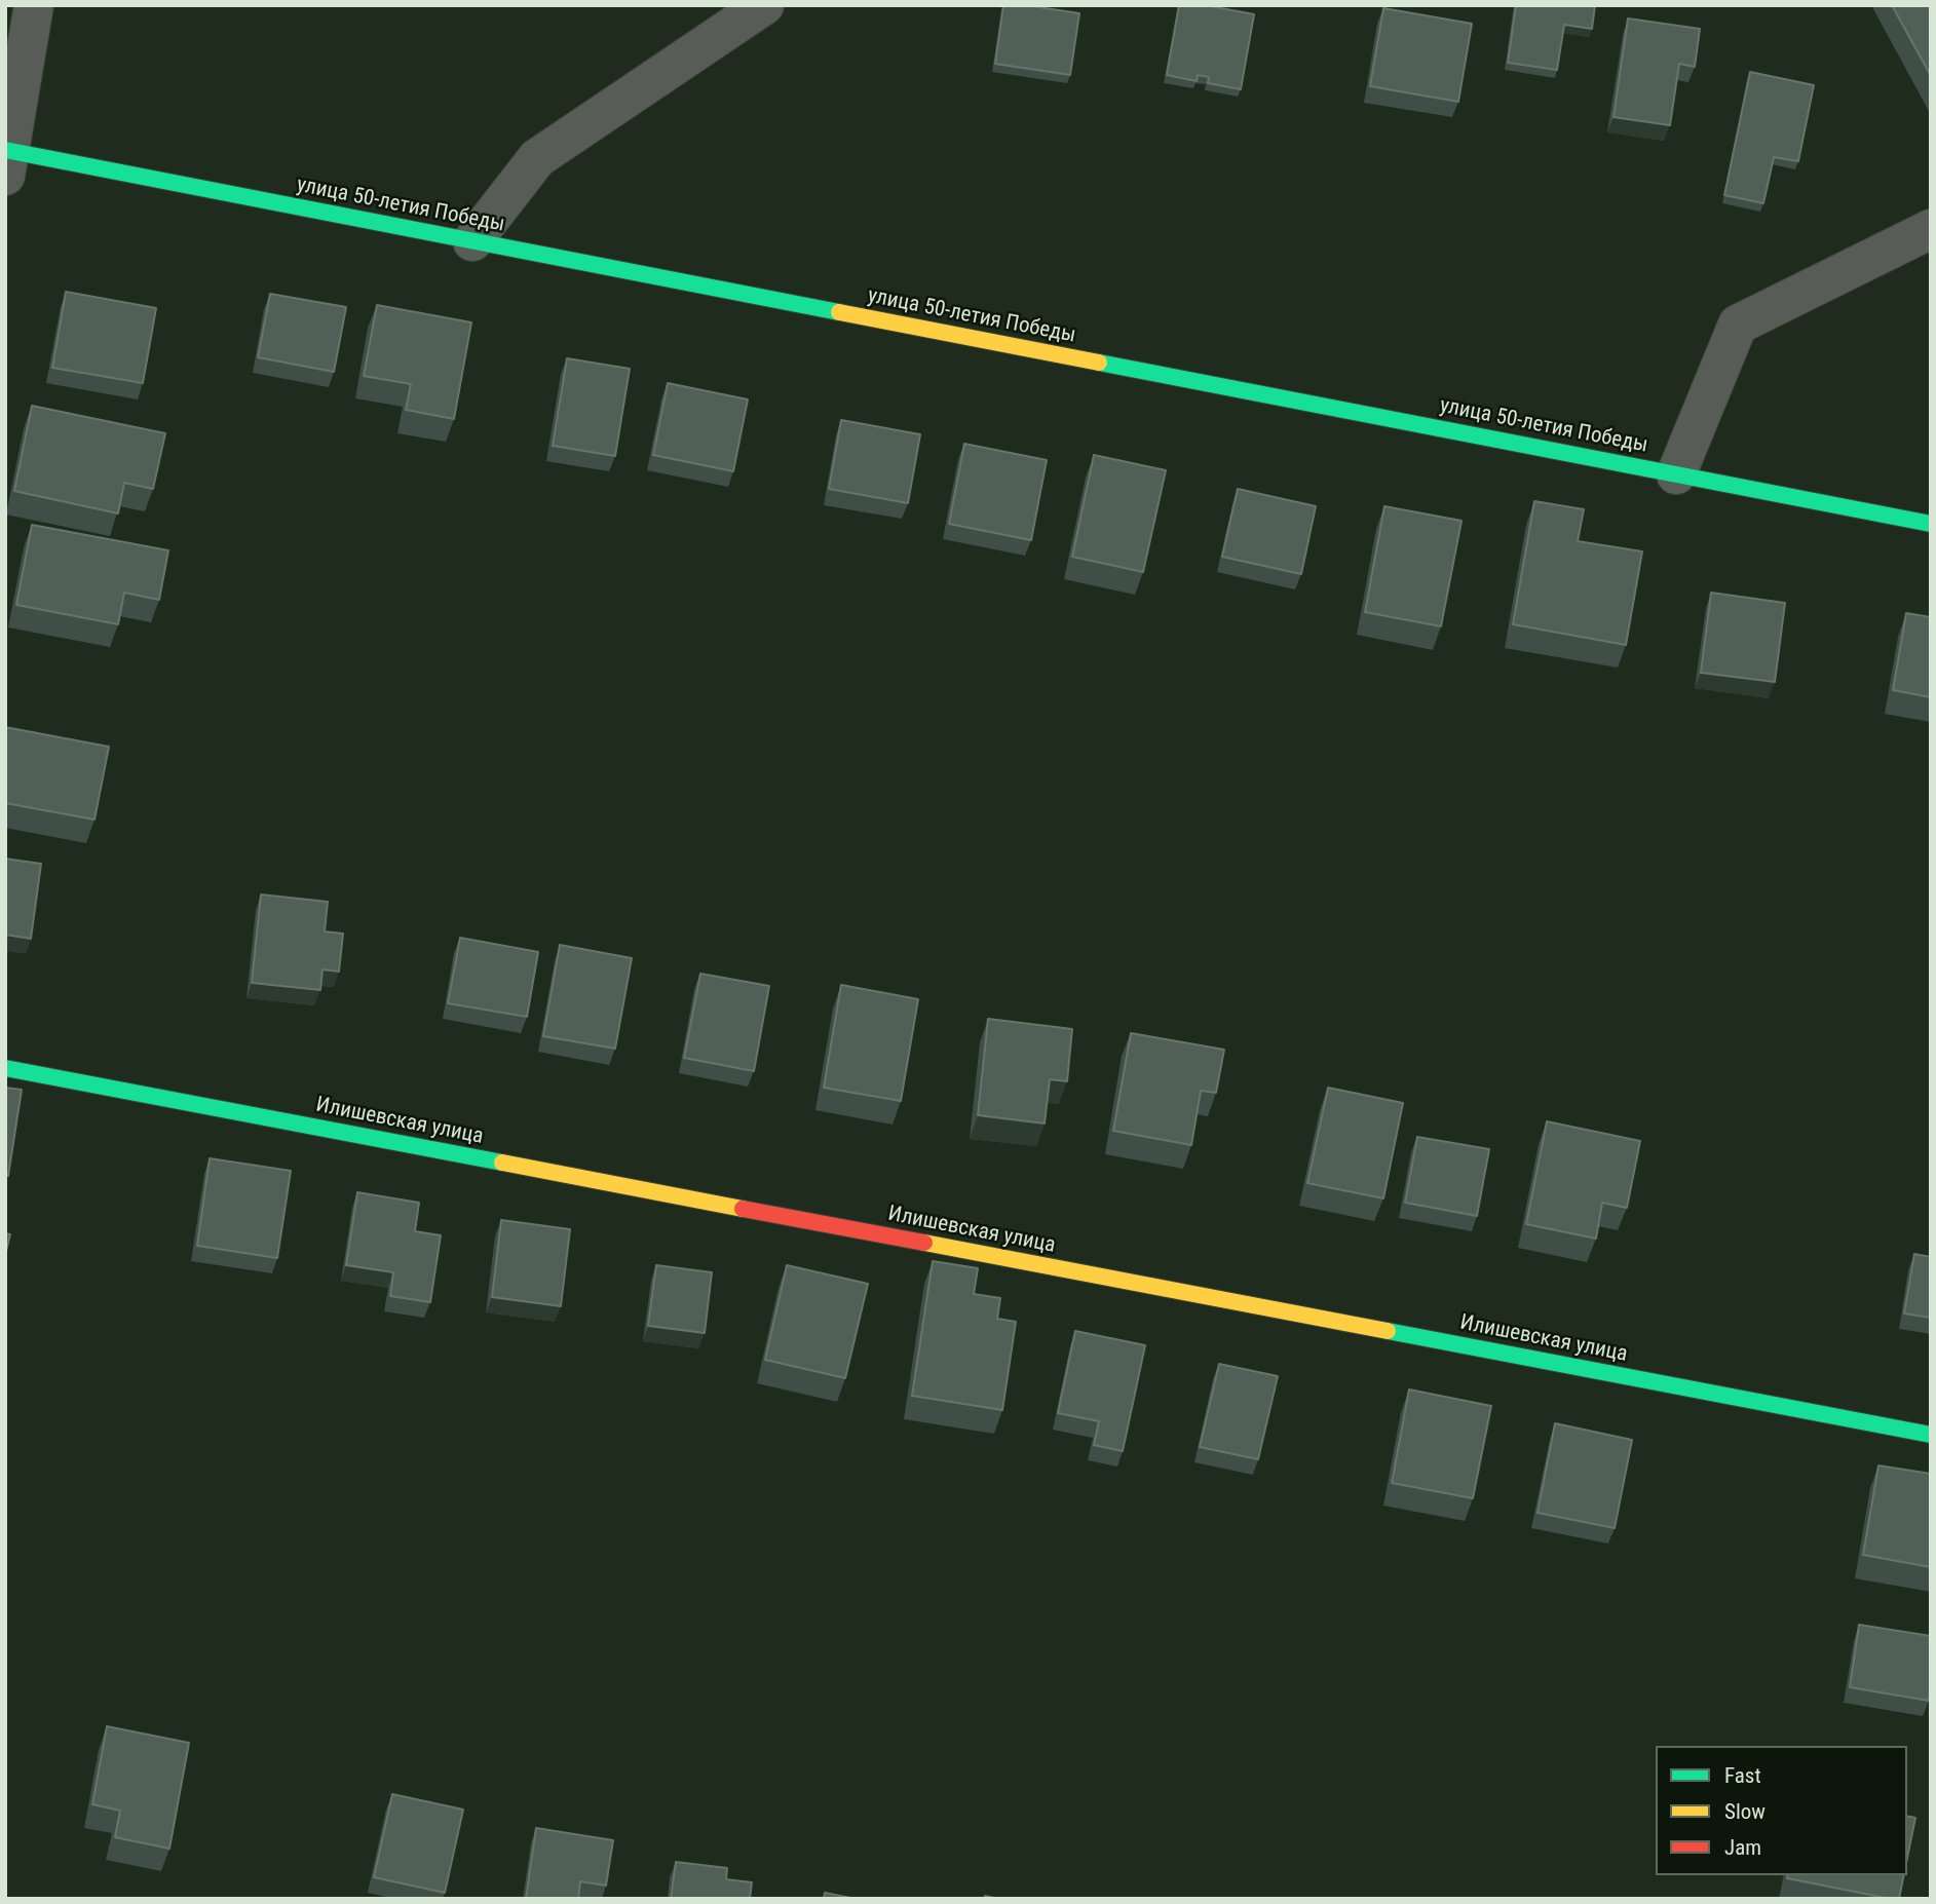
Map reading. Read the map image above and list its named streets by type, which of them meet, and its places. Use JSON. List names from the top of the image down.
{
  "streets": {
    "street": ["улица 50-летия Победы", "Илишевская улица"]
  },
  "legend": ["Fast", "Slow", "Jam"]
}
